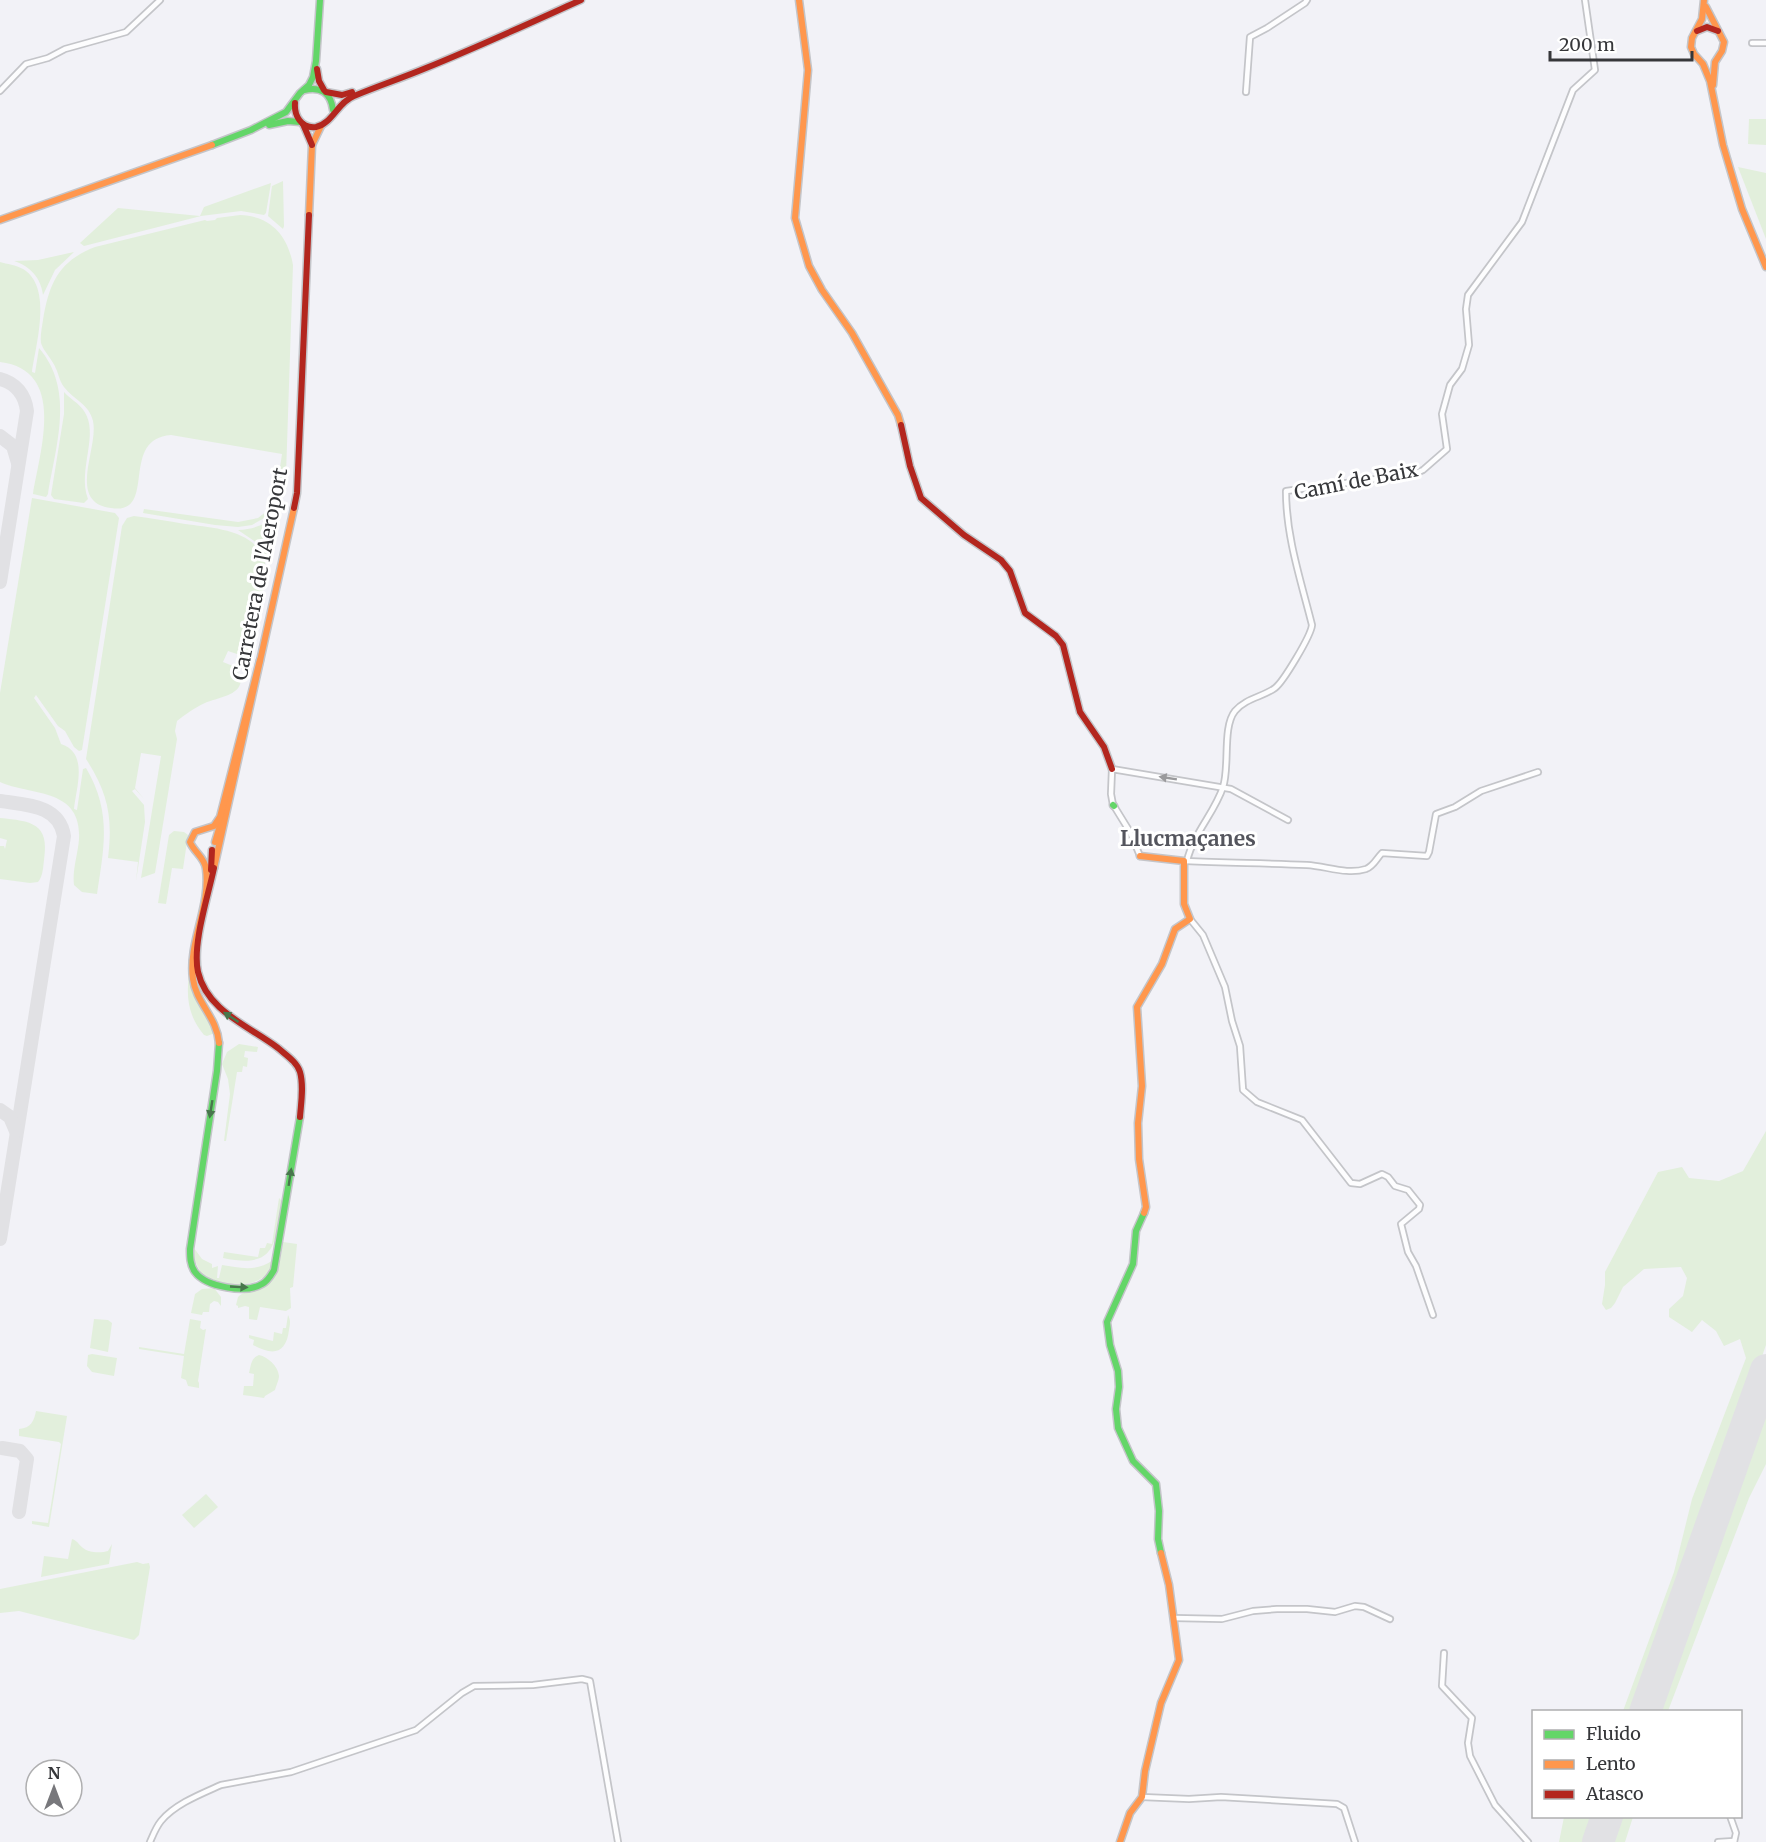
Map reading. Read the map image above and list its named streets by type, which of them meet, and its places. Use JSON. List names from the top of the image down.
{
  "streets": {
    "main road": ["Carretera de l'Aeroport"],
    "street": ["Camí de Baix"]
  },
  "districts": ["Llucmaçanes"],
  "legend": ["Fluido", "Lento", "Atasco"],
  "scale_bar": "200 m",
  "north": "top"
}
